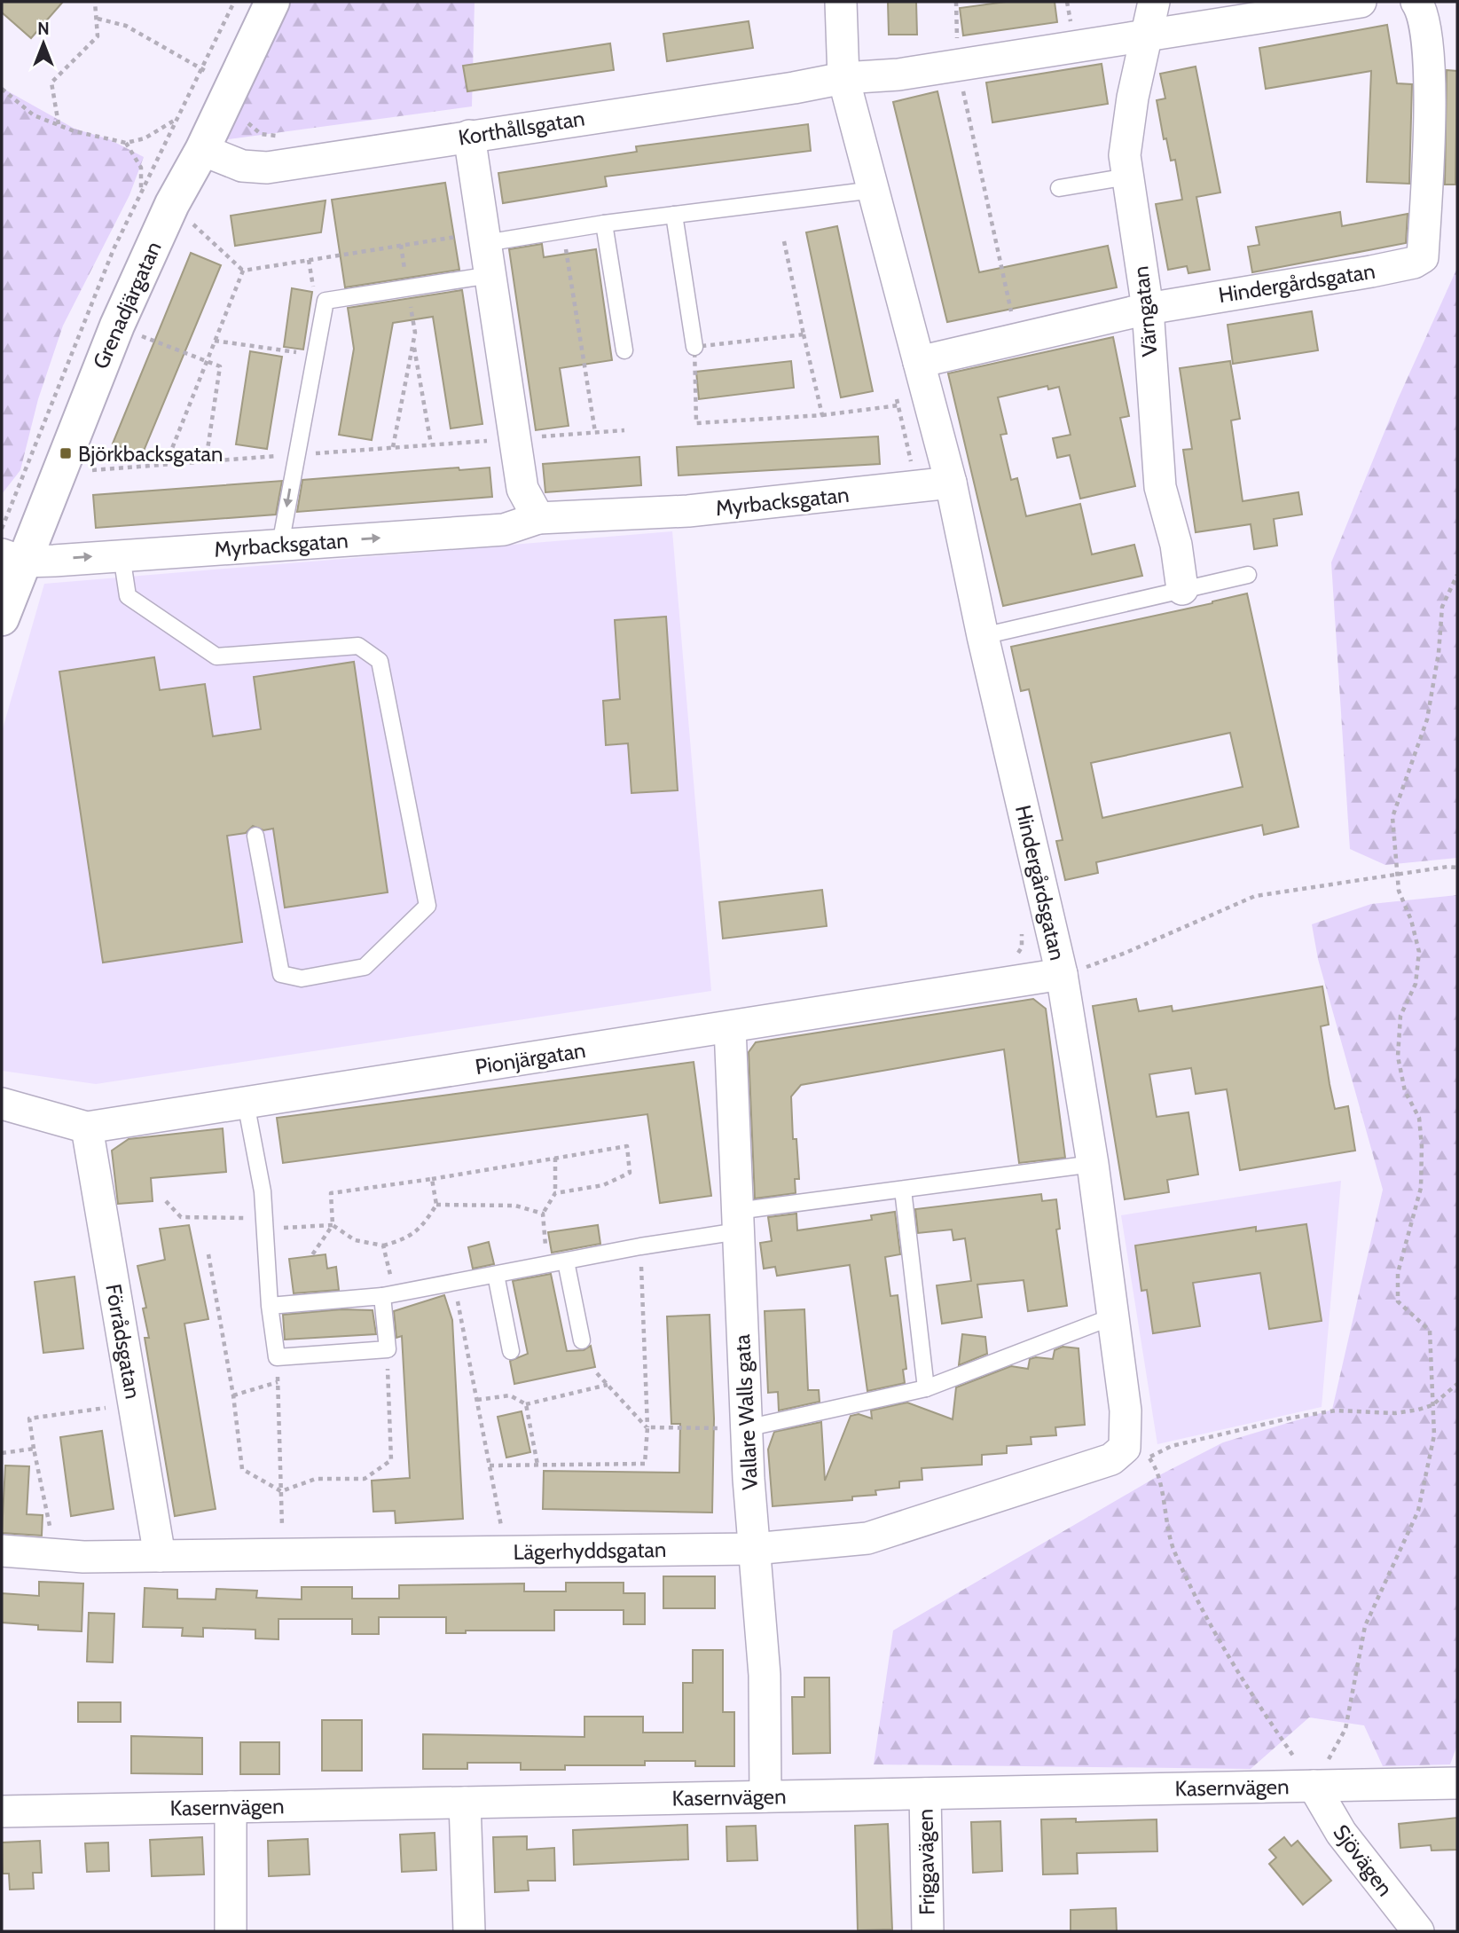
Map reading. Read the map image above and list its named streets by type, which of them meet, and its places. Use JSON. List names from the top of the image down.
{
  "streets": {
    "street": [
      "Korthållsgatan",
      "Hindergårdsgatan",
      "Grenadjärgatan",
      "Värngatan",
      "Myrbacksgatan",
      "Pionjärgatan",
      "Förrådsgatan",
      "Vallare Walls gata",
      "Lägerhyddsgatan",
      "Kasernvägen",
      "Sjövägen",
      "Friggavägen"
    ]
  },
  "crossings": [
    ["Korthållsgatan", "Hindergårdsgatan"],
    ["Korthållsgatan", "Grenadjärgatan"],
    ["Hindergårdsgatan", "Värngatan"],
    ["Hindergårdsgatan", "Myrbacksgatan"],
    ["Hindergårdsgatan", "Pionjärgatan"],
    ["Hindergårdsgatan", "Lägerhyddsgatan"],
    ["Grenadjärgatan", "Myrbacksgatan"],
    ["Pionjärgatan", "Förrådsgatan"],
    ["Pionjärgatan", "Vallare Walls gata"],
    ["Förrådsgatan", "Lägerhyddsgatan"],
    ["Vallare Walls gata", "Lägerhyddsgatan"],
    ["Vallare Walls gata", "Kasernvägen"],
    ["Kasernvägen", "Sjövägen"],
    ["Kasernvägen", "Friggavägen"]
  ],
  "one_way": ["Myrbacksgatan"],
  "places": {
    "transit": ["Björkbacksgatan"]
  },
  "north": "top"
}
